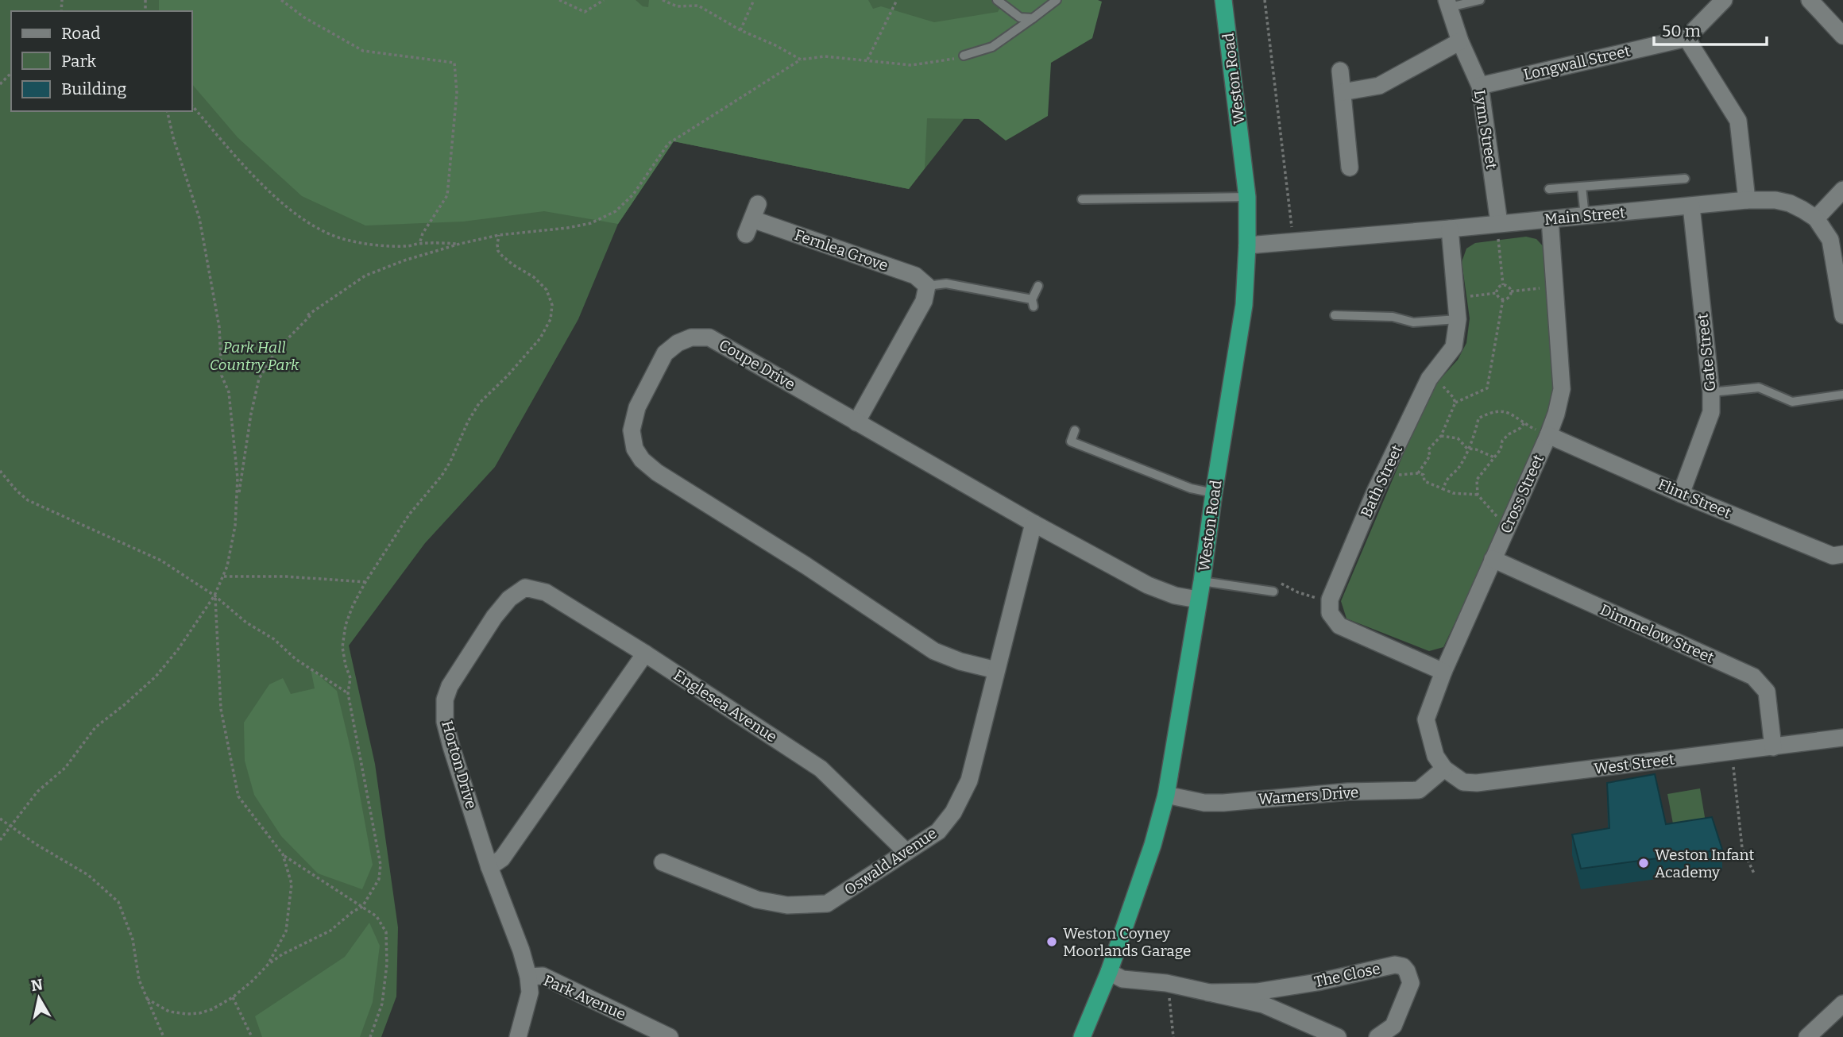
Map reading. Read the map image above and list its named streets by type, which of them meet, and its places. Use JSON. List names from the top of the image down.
{
  "streets": {
    "highway": ["Weston Road"],
    "street": [
      "Longwall Street",
      "Lynn Street",
      "Main Street",
      "Fernlea Grove",
      "Gate Street",
      "Coupe Drive",
      "Bath Street",
      "Cross Street",
      "Flint Street",
      "Dimmelow Street",
      "Englesea Avenue",
      "West Street",
      "Horton Drive",
      "Warners Drive",
      "Oswald Avenue",
      "The Close",
      "Park Avenue"
    ]
  },
  "crossings": [
    ["Longwall Street", "Lynn Street"],
    ["Weston Road", "Main Street"],
    ["Weston Road", "Coupe Drive"],
    ["Weston Road", "Warners Drive"],
    ["Weston Road", "The Close"],
    ["Lynn Street", "Main Street"],
    ["Main Street", "Gate Street"],
    ["Main Street", "Bath Street"],
    ["Main Street", "Cross Street"],
    ["Gate Street", "Flint Street"],
    ["Coupe Drive", "Oswald Avenue"],
    ["Bath Street", "Cross Street"],
    ["Cross Street", "Flint Street"],
    ["Cross Street", "Dimmelow Street"],
    ["Cross Street", "West Street"],
    ["Cross Street", "Warners Drive"],
    ["Dimmelow Street", "West Street"],
    ["Englesea Avenue", "Horton Drive"],
    ["Englesea Avenue", "Oswald Avenue"],
    ["West Street", "Warners Drive"],
    ["Horton Drive", "Park Avenue"]
  ],
  "parks": ["Park Hall Country Park"],
  "places": ["Weston Infant Academy", "Weston Coyney Moorlands Garage"],
  "legend": ["Road", "Park", "Building"],
  "scale_bar": "50 m",
  "north": "top"
}
